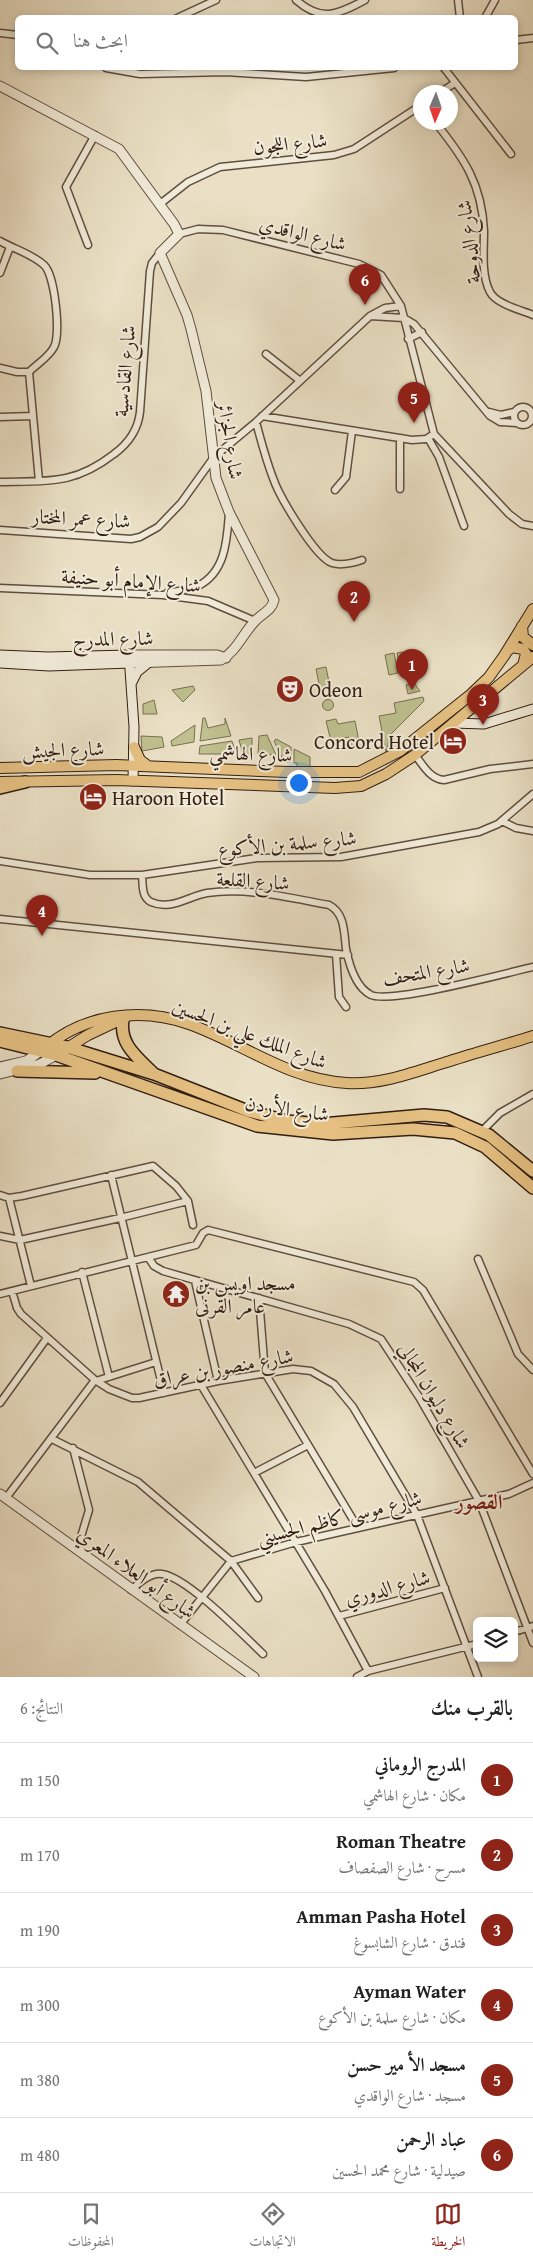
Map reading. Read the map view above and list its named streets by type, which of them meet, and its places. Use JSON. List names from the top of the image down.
{
  "streets": {
    "highway": ["شارع الأردن"],
    "main road": ["شارع الجيش", "شارع الهاشمي", "شارع الملك علي بن الحسين"],
    "street": [
      "شارع اللجون",
      "شارع الواقدي",
      "شارع الدوحة",
      "شارع القادسية",
      "شارع الجزائر",
      "شارع عمر المختار",
      "شارع الإمام أبو حنيفة",
      "شارع المدرج",
      "شارع سلمة بن الأكوع",
      "شارع القلعة",
      "شارع المتحف",
      "شارع منصور بن عراق",
      "شارع دليوان المجالي",
      "شارع موسى كاظم الحسيني",
      "شارع أبو العلاء المعري",
      "شارع الدوري"
    ]
  },
  "crossings": [
    ["شارع الواقدي", "شارع القادسية"],
    ["شارع القادسية", "شارع الجزائر"],
    ["شارع الجزائر", "شارع عمر المختار"],
    ["شارع الجزائر", "شارع الإمام أبو حنيفة"],
    ["شارع الجيش", "شارع الهاشمي"],
    ["شارع سلمة بن الأكوع", "شارع القلعة"],
    ["شارع القلعة", "شارع المتحف"],
    ["شارع الملك علي بن الحسين", "شارع الأردن"],
    ["شارع منصور بن عراق", "شارع موسى كاظم الحسيني"],
    ["شارع منصور بن عراق", "شارع الدوري"],
    ["شارع دليوان المجالي", "شارع موسى كاظم الحسيني"]
  ],
  "districts": ["القصور"],
  "places": {
    "theatre": ["Odeon"],
    "hotel": ["Concord Hotel", "Haroon Hotel"],
    "temple": ["مسجد اويس بن عامر القرنى"]
  },
  "north": "bottom",
  "page": {
    "search": "ابحث هنا",
    "pins": [
      "6",
      "5",
      "2",
      "1",
      "3",
      "4"
    ],
    "heading": ["بالقرب منك", "النتائج: 6"],
    "list": [
      {
        "mark": "1",
        "name": "المدرج الروماني",
        "note": "مكان · شارع الهاشمي",
        "value": "150 m"
      },
      {
        "mark": "2",
        "name": "Roman Theatre",
        "note": "مسرح · شارع الصفصاف",
        "value": "170 m"
      },
      {
        "mark": "3",
        "name": "Amman Pasha Hotel",
        "note": "فندق · شارع الشابسوغ",
        "value": "190 m"
      },
      {
        "mark": "4",
        "name": "Ayman Water",
        "note": "مكان · شارع سلمة بن الأكوع",
        "value": "300 m"
      },
      {
        "mark": "5",
        "name": "مسجد الأ مير حسن",
        "note": "مسجد · شارع الواقدي",
        "value": "380 m"
      },
      {
        "mark": "6",
        "name": "عباد الرحمن",
        "note": "صيدلية · شارع محمد الحسين",
        "value": "480 m"
      }
    ],
    "nav": ["الخريطة", "الاتجاهات", "المحفوظات"]
  }
}
